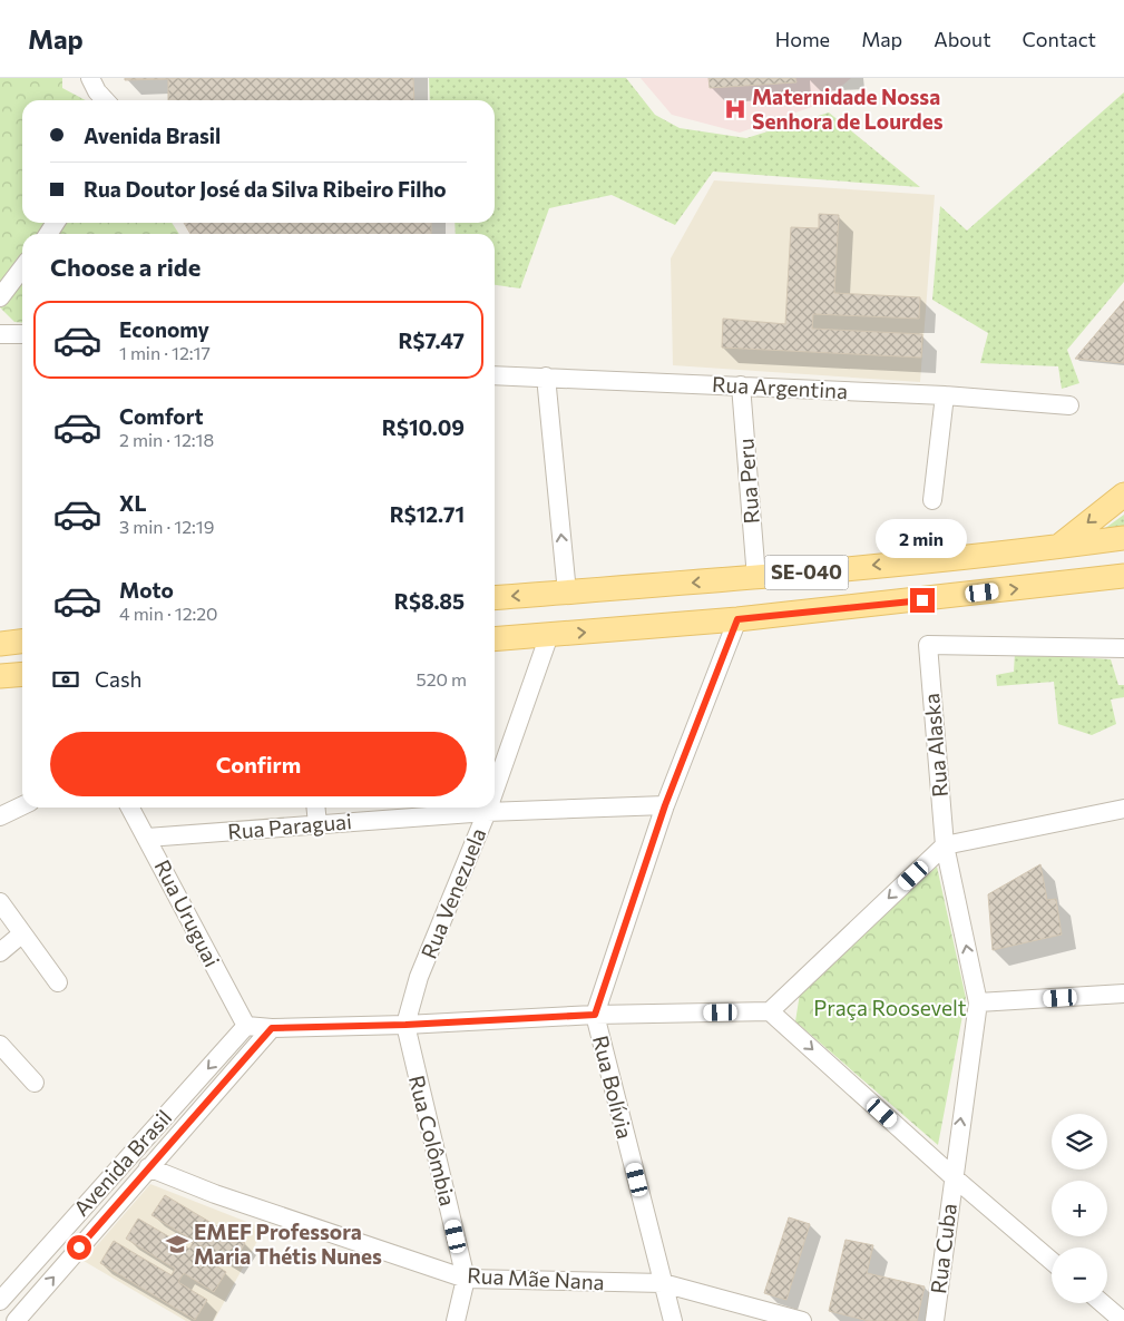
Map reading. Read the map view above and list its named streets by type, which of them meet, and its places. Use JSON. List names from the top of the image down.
{
  "streets": {
    "main road": ["SE-040"],
    "street": [
      "Rua Argentina",
      "Rua Peru",
      "Rua Alaska",
      "Rua Paraguai",
      "Rua Venezuela",
      "Rua Uruguai",
      "Rua Bolívia",
      "Rua Colômbia",
      "Avenida Brasil",
      "Rua Cuba",
      "Rua Mãe Nana"
    ]
  },
  "crossings": [
    ["Rua Argentina", "Rua Peru"],
    ["Rua Peru", "SE-040"],
    ["SE-040", "Rua Venezuela"],
    ["Rua Alaska", "Rua Cuba"],
    ["Rua Paraguai", "Rua Venezuela"],
    ["Rua Paraguai", "Rua Uruguai"],
    ["Rua Venezuela", "Rua Colômbia"],
    ["Rua Uruguai", "Avenida Brasil"],
    ["Rua Bolívia", "Rua Mãe Nana"],
    ["Rua Colômbia", "Rua Mãe Nana"],
    ["Avenida Brasil", "Rua Mãe Nana"]
  ],
  "one_way": ["Rua Cuba"],
  "parks": ["Praça Roosevelt"],
  "places": {
    "hospital": ["Maternidade Nossa Senhora de Lourdes"],
    "school or university": ["EMEF Professora Maria Thétis Nunes"]
  },
  "page": {
    "header": "Map",
    "nav": [
      "Home",
      "Map",
      "About",
      "Contact"
    ],
    "banner": ["Avenida Brasil", "Rua Doutor José da Silva Ribeiro Filho"],
    "heading": "Choose a ride",
    "list": [
      {
        "name": "Economy",
        "note": "1 min · 12:17",
        "value": "R$7.47"
      },
      {
        "name": "Comfort",
        "note": "2 min · 12:18",
        "value": "R$10.09"
      },
      {
        "name": "XL",
        "note": "3 min · 12:19",
        "value": "R$12.71"
      },
      {
        "name": "Moto",
        "note": "4 min · 12:20",
        "value": "R$8.85"
      }
    ],
    "bubble": "2 min",
    "pay": ["Cash", "520 m"],
    "buttons": "Confirm",
    "map_buttons": ["+", "−"]
  }
}
